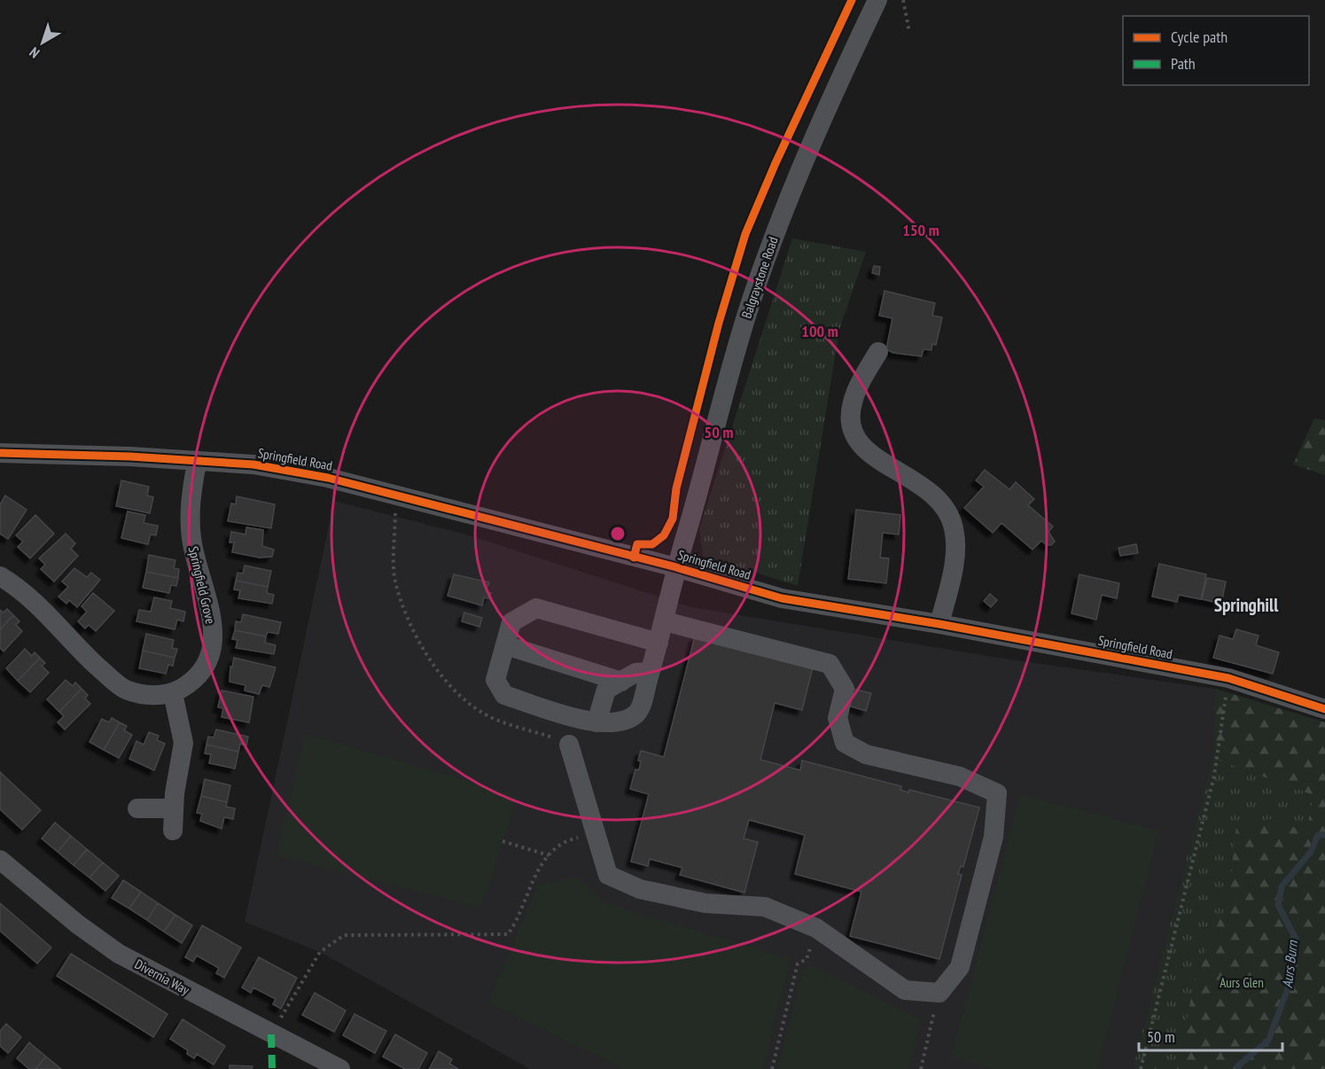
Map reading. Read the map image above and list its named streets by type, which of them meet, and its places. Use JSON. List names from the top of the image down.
{
  "streets": {
    "street": [
      "Balgraystone Road",
      "Springfield Road",
      "Springfield Grove",
      "Divernia Way"
    ]
  },
  "crossings": [
    ["Balgraystone Road", "Springfield Road"],
    ["Springfield Road", "Springfield Grove"]
  ],
  "districts": ["Springhill"],
  "water": ["Aurs Burn"],
  "parks": ["Aurs Glen"],
  "legend": ["Cycle path", "Path"],
  "scale_bar": "50 m",
  "north": "bottom left",
  "rings": ["150 m", "100 m", "50 m"]
}
